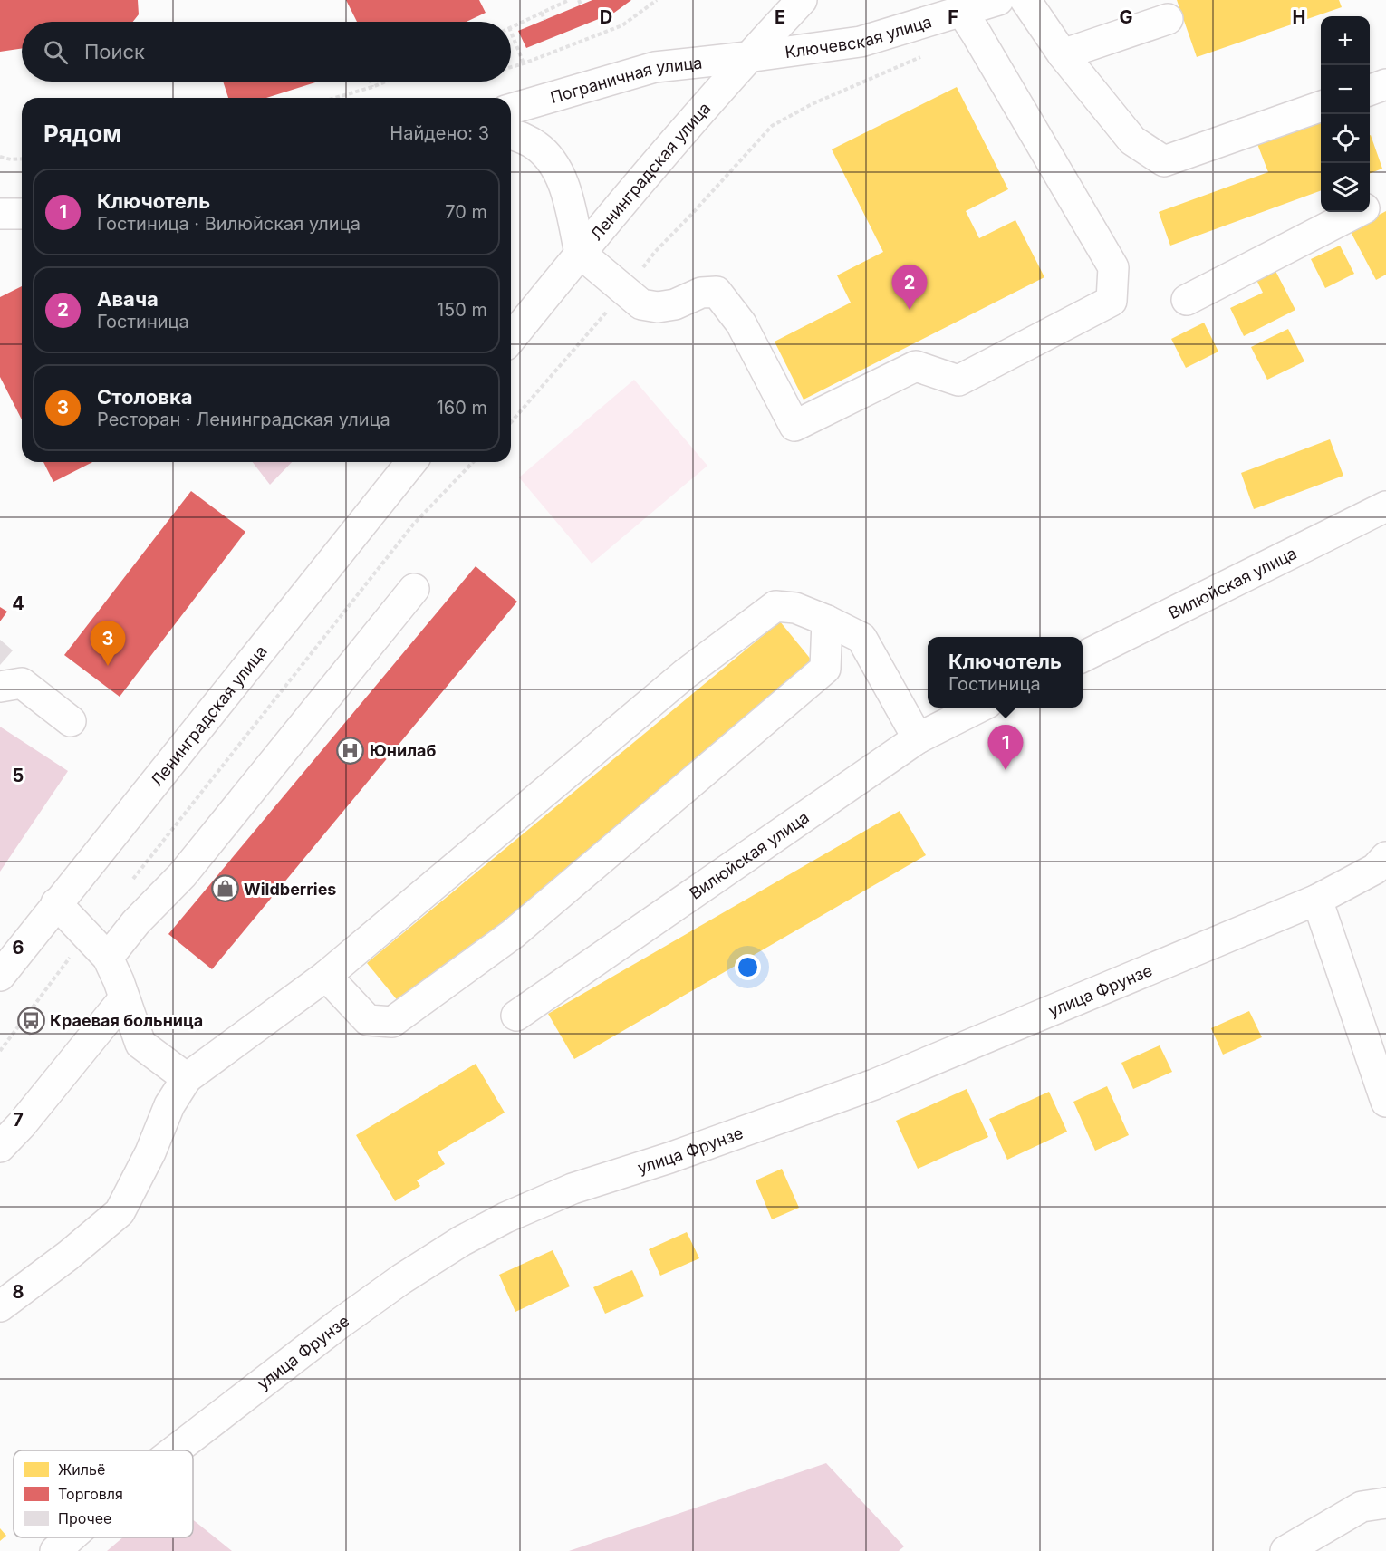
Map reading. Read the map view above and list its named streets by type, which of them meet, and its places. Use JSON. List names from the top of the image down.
{
  "streets": {
    "street": [
      "Ключевская улица",
      "Пограничная улица",
      "Ленинградская улица",
      "Вилюйская улица",
      "улица Фрунзе"
    ]
  },
  "crossings": [
    ["Ключевская улица", "Пограничная улица"],
    ["Ключевская улица", "Ленинградская улица"],
    ["Пограничная улица", "Ленинградская улица"]
  ],
  "places": {
    "hospital": ["Юнилаб"],
    "shop": ["Wildberries"],
    "bus stop": ["Краевая больница"]
  },
  "legend": ["Жильё", "Торговля", "Прочее"],
  "page": {
    "map_buttons": ["+", "−"],
    "search": "Поиск",
    "heading": ["Рядом", "Найдено: 3"],
    "list": [
      {
        "mark": "1",
        "name": "Ключотель",
        "note": "Гостиница · Вилюйская улица",
        "value": "70 m"
      },
      {
        "mark": "2",
        "name": "Авача",
        "note": "Гостиница",
        "value": "150 m"
      },
      {
        "mark": "3",
        "name": "Столовка",
        "note": "Ресторан · Ленинградская улица",
        "value": "160 m"
      }
    ],
    "pins": ["2", "3", "1"],
    "popup": ["Ключотель", "Гостиница"]
  },
  "grid": {
    "columns": [
      "D",
      "E",
      "F",
      "G",
      "H"
    ],
    "rows": [
      "4",
      "5",
      "6",
      "7",
      "8"
    ]
  }
}
